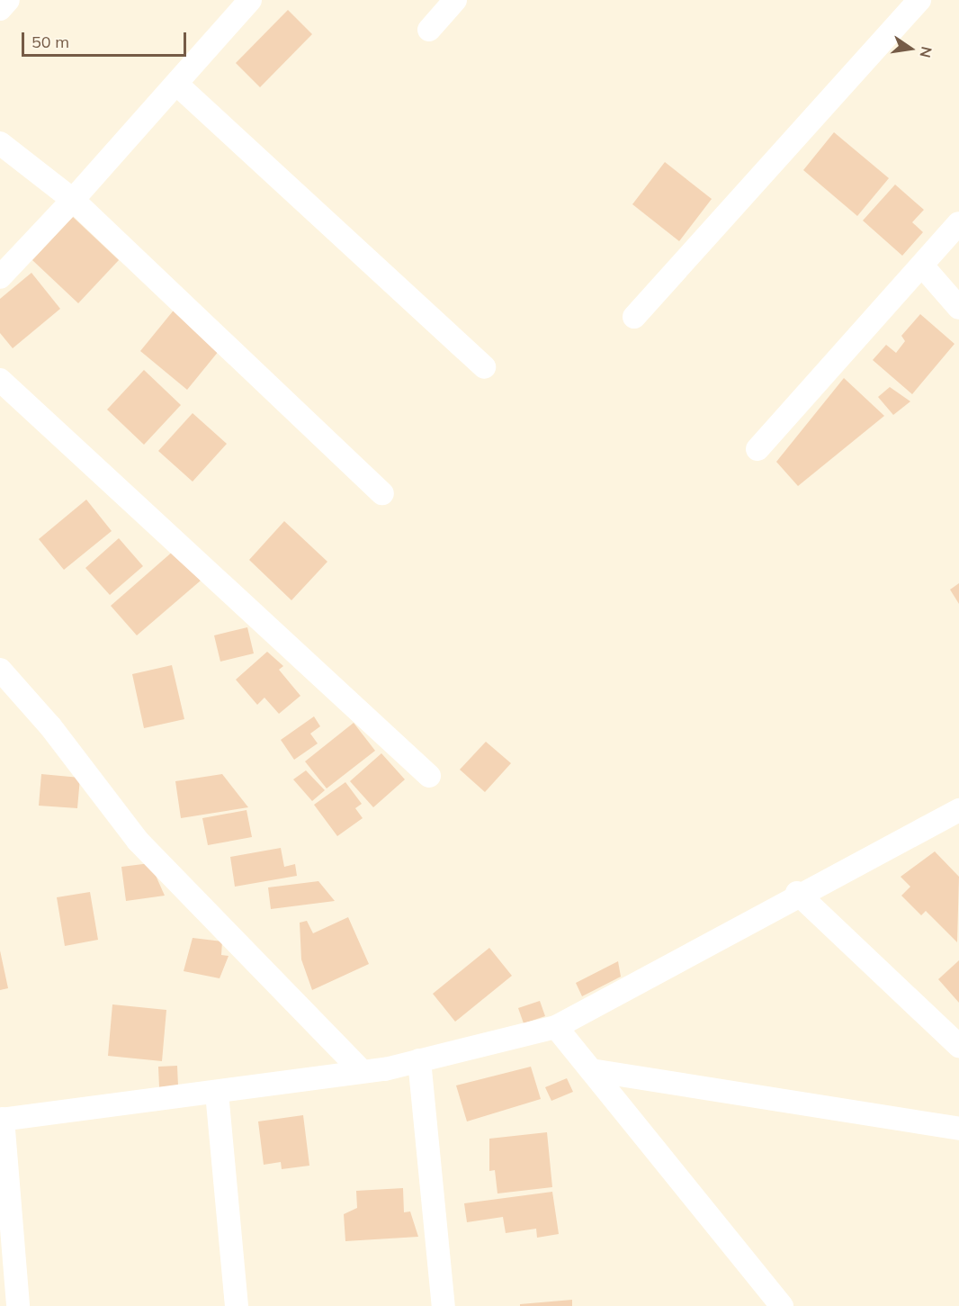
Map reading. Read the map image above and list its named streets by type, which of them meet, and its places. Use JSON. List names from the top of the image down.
{
  "scale_bar": "50 m",
  "north": "right"
}
